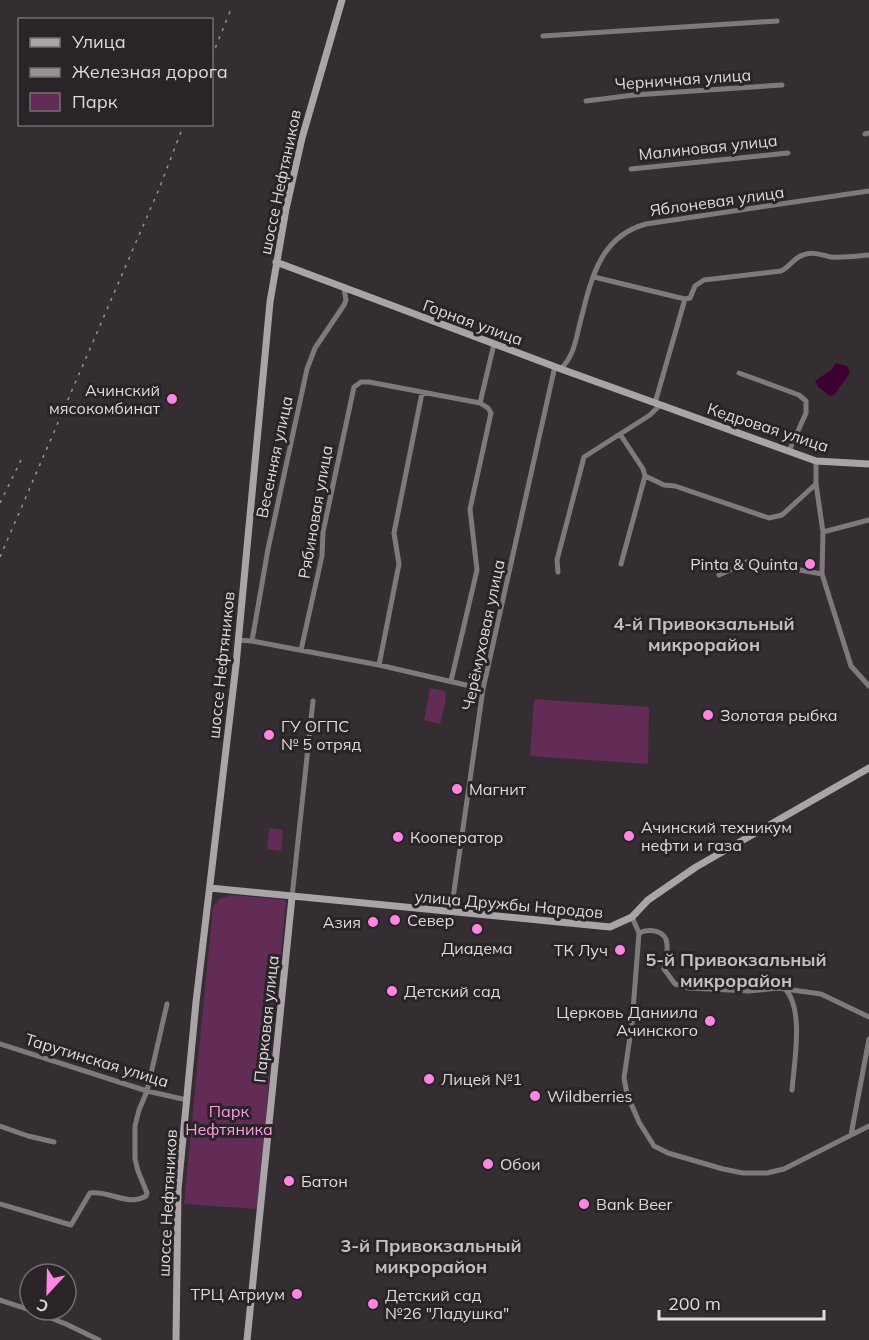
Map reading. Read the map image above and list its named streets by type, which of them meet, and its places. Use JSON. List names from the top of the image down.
{
  "streets": {
    "street": [
      "Черничная улица",
      "Малиновая улица",
      "шоссе Нефтяников",
      "Яблоневая улица",
      "Горная улица",
      "Кедровая улица",
      "Весенняя улица",
      "Рябиновая улица",
      "Черёмуховая улица",
      "улица Дружбы Народов",
      "Парковая улица",
      "Тарутинская улица"
    ]
  },
  "crossings": [
    ["шоссе Нефтяников", "Горная улица"],
    ["шоссе Нефтяников", "улица Дружбы Народов"],
    ["шоссе Нефтяников", "Тарутинская улица"],
    ["Яблоневая улица", "Черёмуховая улица"],
    ["Горная улица", "Кедровая улица"],
    ["Горная улица", "Весенняя улица"],
    ["Горная улица", "Черёмуховая улица"],
    ["Черёмуховая улица", "улица Дружбы Народов"],
    ["улица Дружбы Народов", "Парковая улица"]
  ],
  "districts": ["4-й Привокзальный микрорайон", "5-й Привокзальный микрорайон", "3-й Привокзальный микрорайон"],
  "parks": ["Парк Нефтяника"],
  "places": [
    "Ачинский мясокомбинат",
    "Pinta & Quinta",
    "Золотая рыбка",
    "ГУ ОГПС № 5 отряд",
    "Магнит",
    "Ачинский техникум нефти и газа",
    "Кооператор",
    "Север",
    "Азия",
    "Диадема",
    "ТК Луч",
    "Детский сад",
    "Церковь Даниила Ачинского",
    "Лицей №1",
    "Wildberries",
    "Обои",
    "Батон",
    "Bank Beer",
    "ТРЦ Атриум",
    "Детский сад №26 \"Ладушка\""
  ],
  "legend": ["Улица", "Железная дорога", "Парк"],
  "scale_bar": "200 m",
  "north": "bottom"
}
